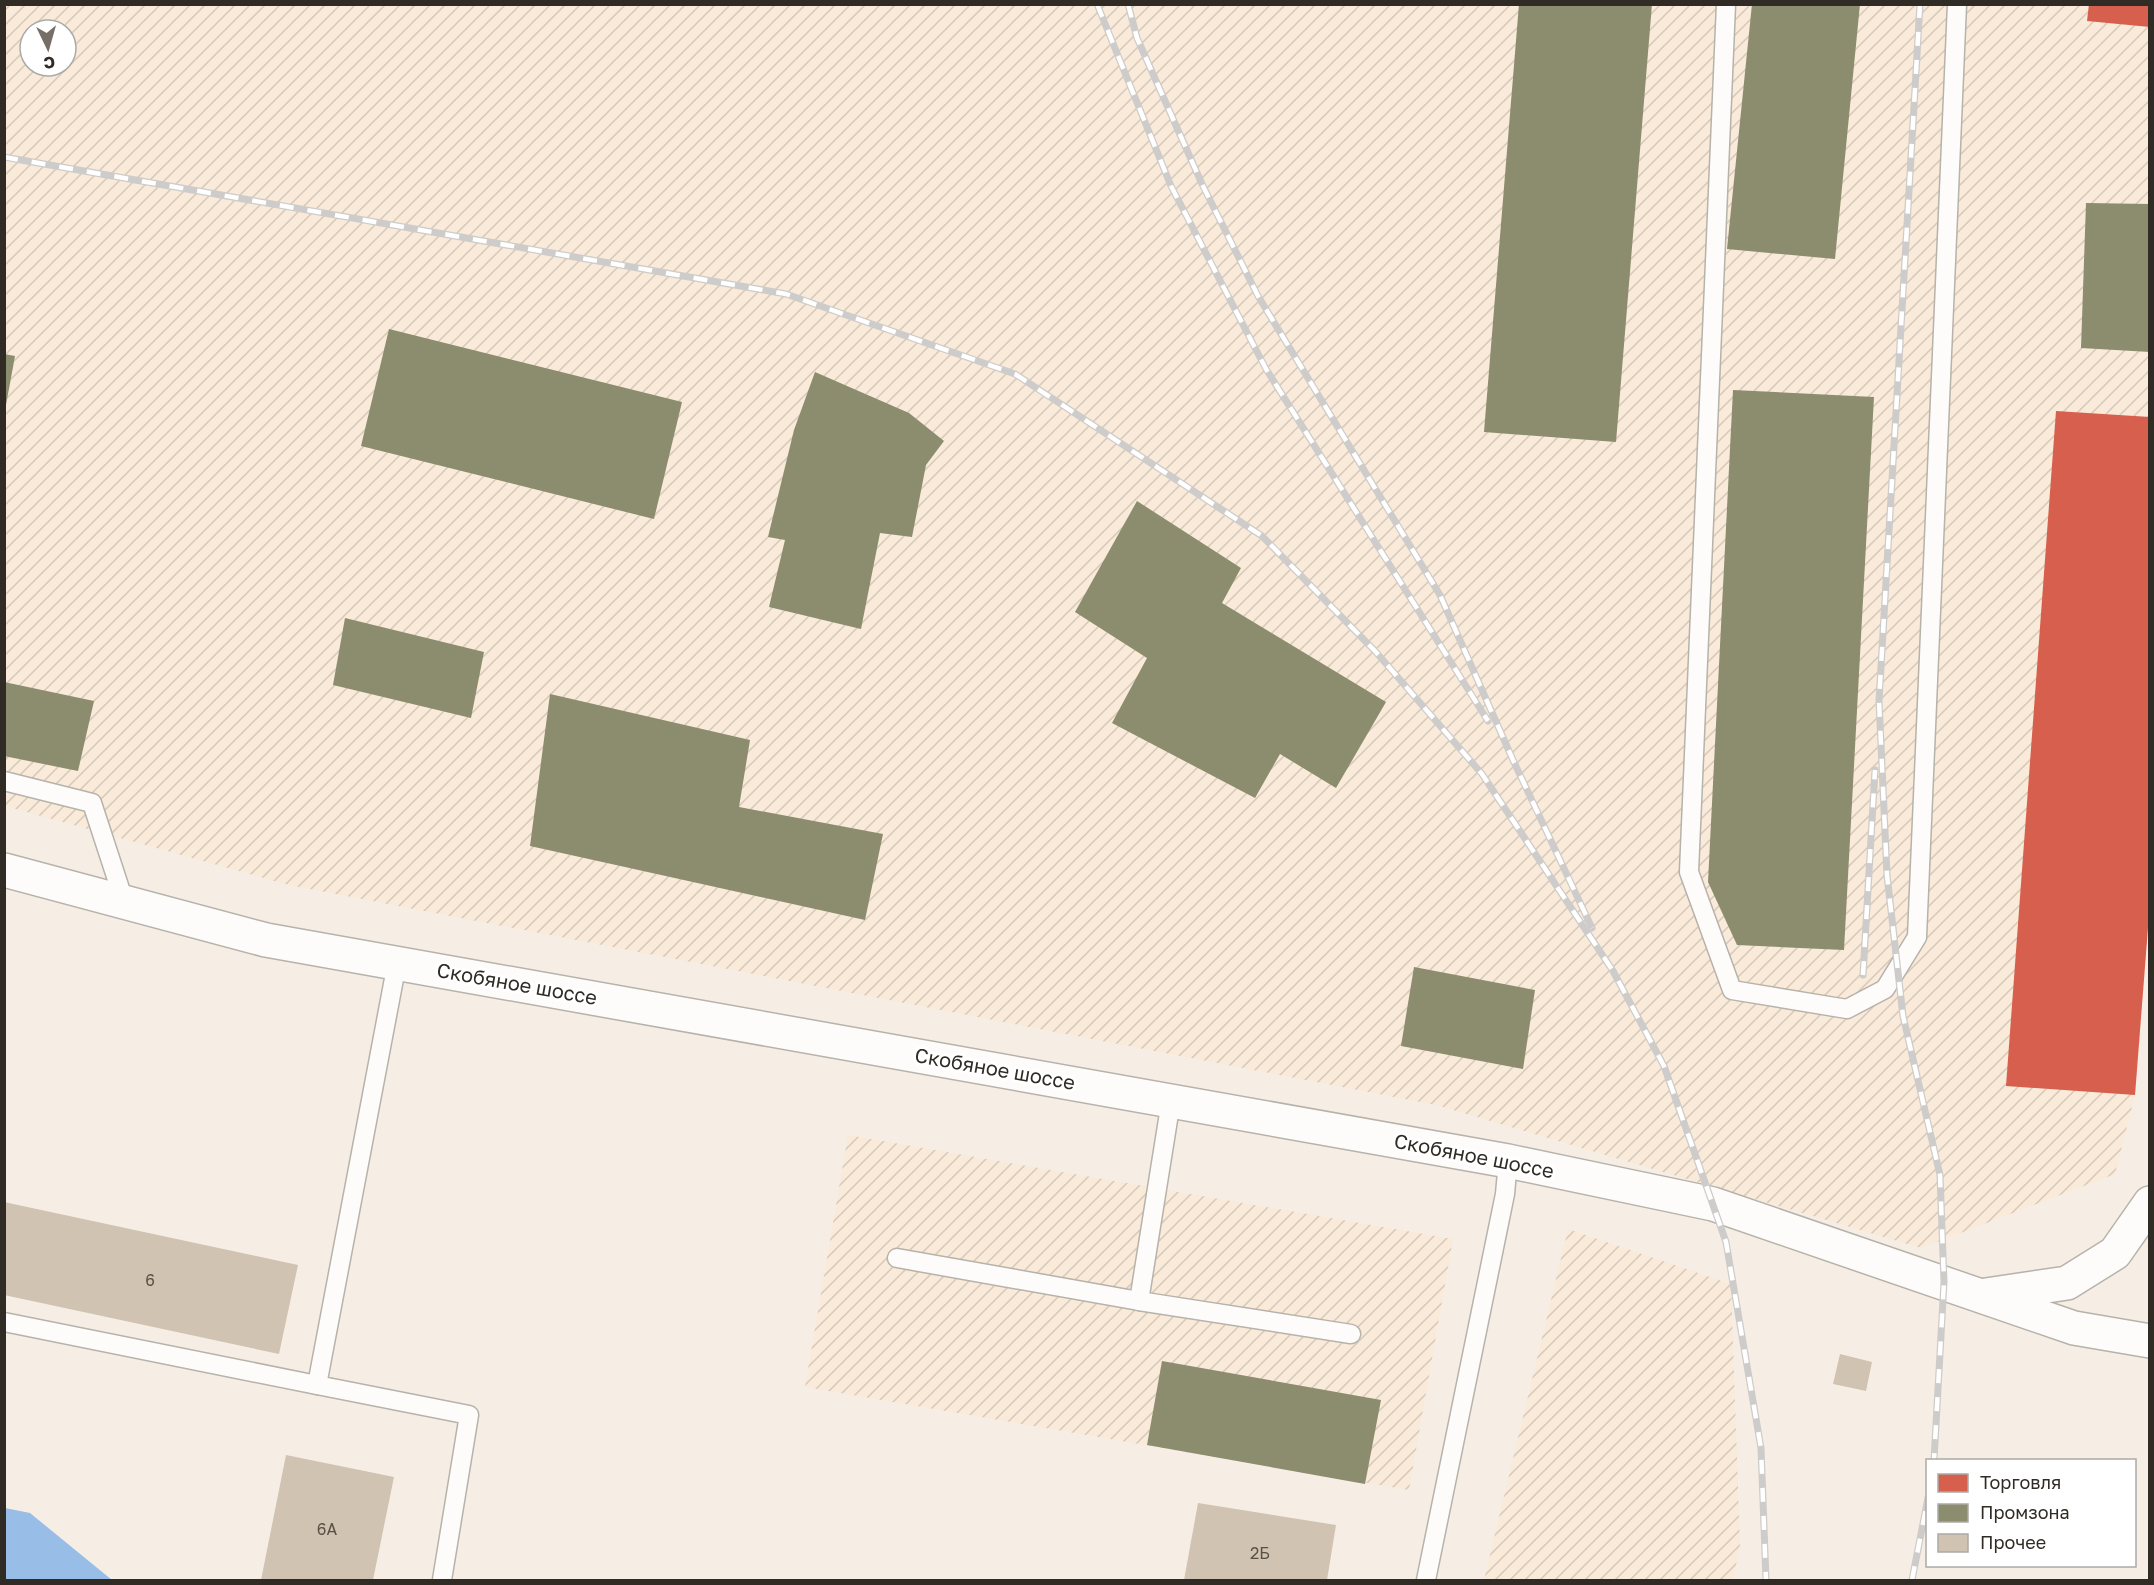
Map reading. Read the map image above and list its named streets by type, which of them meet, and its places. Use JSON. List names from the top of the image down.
{
  "streets": {
    "main road": ["Скобяное шоссе"]
  },
  "house_numbers": ["6", "6А", "2Б"],
  "legend": ["Торговля", "Промзона", "Прочее"],
  "north": "bottom"
}
